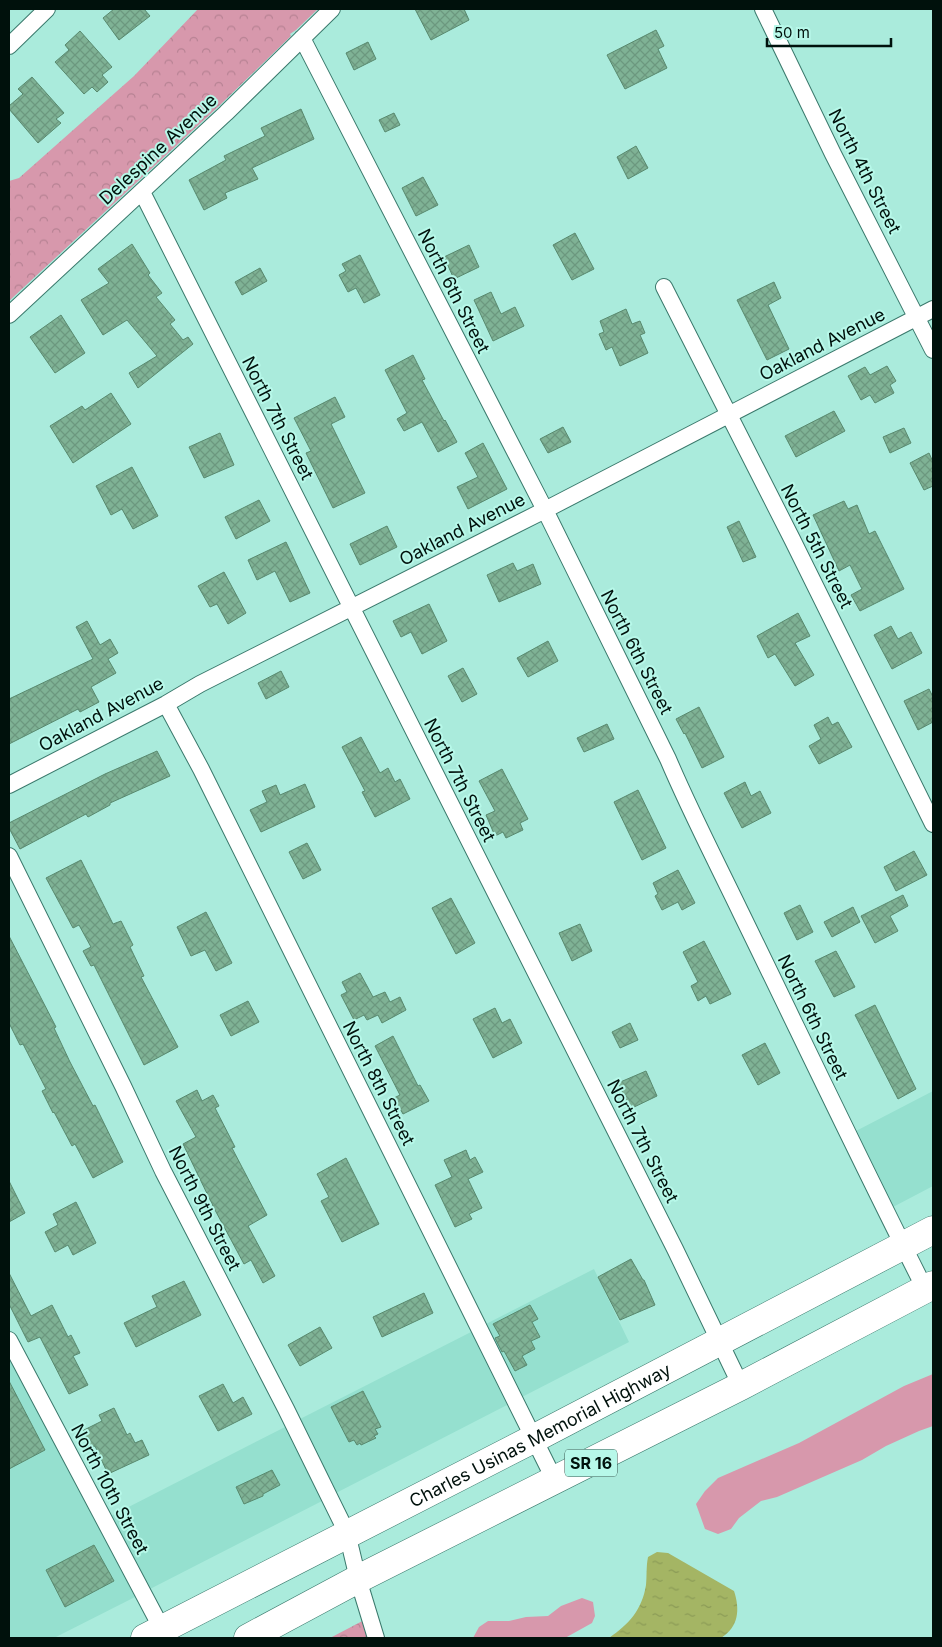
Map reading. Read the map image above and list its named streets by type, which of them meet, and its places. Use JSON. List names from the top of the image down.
{
  "streets": {
    "highway": ["Charles Usinas Memorial Highway", "SR 16"],
    "street": [
      "Delespine Avenue",
      "North 4th Street",
      "North 6th Street",
      "Oakland Avenue",
      "North 7th Street",
      "North 5th Street",
      "North 8th Street",
      "North 9th Street",
      "North 10th Street"
    ]
  },
  "crossings": [
    ["Delespine Avenue", "North 6th Street"],
    ["Delespine Avenue", "North 7th Street"],
    ["North 4th Street", "Oakland Avenue"],
    ["North 6th Street", "Oakland Avenue"],
    ["North 6th Street", "Charles Usinas Memorial Highway"],
    ["North 6th Street", "SR 16"],
    ["Oakland Avenue", "North 7th Street"],
    ["Oakland Avenue", "North 5th Street"],
    ["Oakland Avenue", "North 8th Street"],
    ["North 7th Street", "Charles Usinas Memorial Highway"],
    ["North 7th Street", "SR 16"],
    ["North 8th Street", "Charles Usinas Memorial Highway"],
    ["North 8th Street", "SR 16"],
    ["North 9th Street", "Charles Usinas Memorial Highway"],
    ["North 9th Street", "SR 16"],
    ["Charles Usinas Memorial Highway", "North 10th Street"]
  ],
  "scale_bar": "50 m"
}
